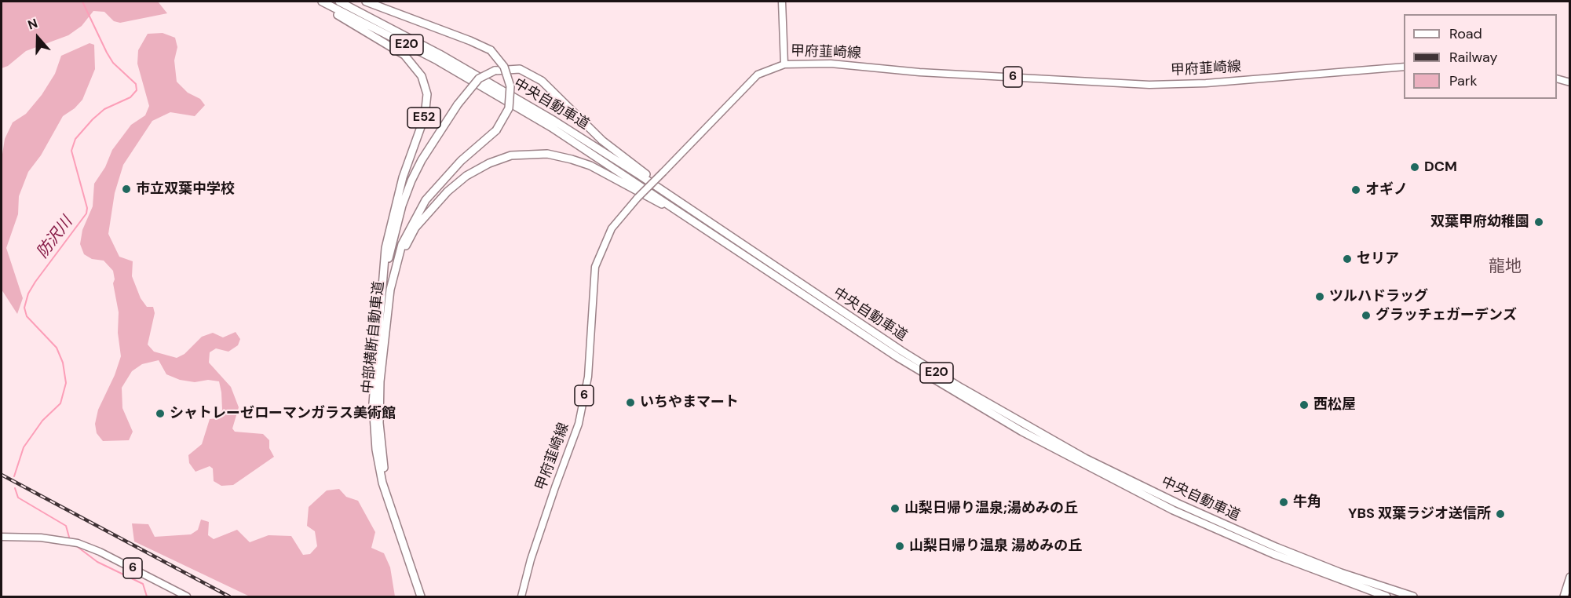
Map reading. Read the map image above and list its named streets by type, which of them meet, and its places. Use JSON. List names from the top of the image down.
{
  "streets": {
    "highway": [
      "E20",
      "中央自動車道",
      "E52",
      "中部横断自動車道"
    ],
    "main road": ["甲府韮崎線", "6"]
  },
  "crossings": [
    ["E52", "中部横断自動車道"]
  ],
  "districts": ["龍地"],
  "water": ["防沢川"],
  "places": [
    "DCM",
    "市立双葉中学校",
    "オギノ",
    "双葉甲府幼稚園",
    "セリア",
    "ツルハドラッグ",
    "グラッチェガーデンズ",
    "いちやまマート",
    "西松屋",
    "シャトレーゼローマンガラス美術館",
    "牛角",
    "山梨日帰り温泉;湯めみの丘",
    "YBS 双葉ラジオ送信所",
    "山梨日帰り温泉 湯めみの丘"
  ],
  "legend": ["Road", "Railway", "Park"],
  "north": "top"
}
